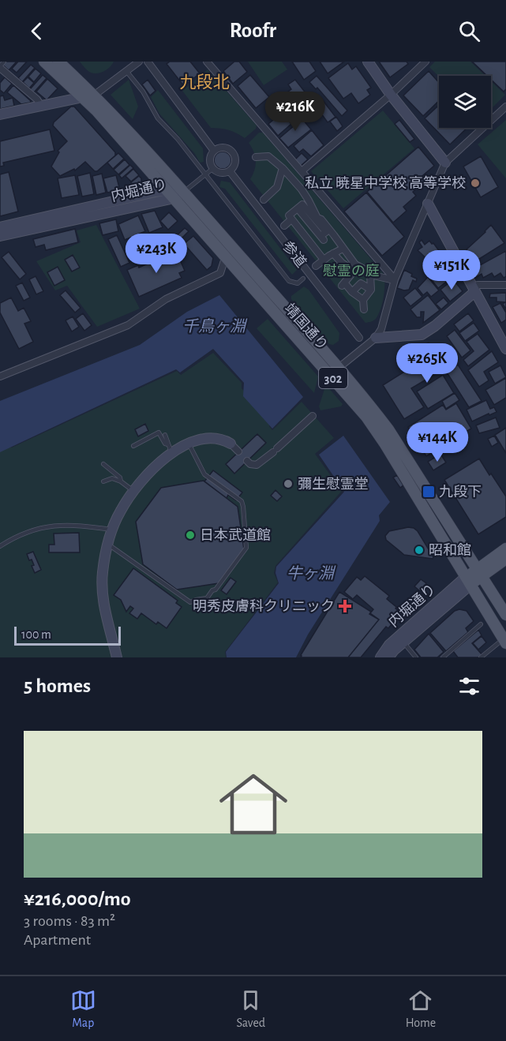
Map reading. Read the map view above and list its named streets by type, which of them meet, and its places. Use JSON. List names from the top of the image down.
{
  "streets": {
    "main road": ["靖国通り", "302"],
    "street": ["内堀通り", "参道"]
  },
  "crossings": [
    ["内堀通り", "靖国通り"]
  ],
  "districts": ["九段北"],
  "water": ["千鳥ヶ淵", "牛ヶ淵"],
  "parks": ["慰霊の庭"],
  "places": {
    "other": [
      "私立 暁星中学校 高等学校",
      "彌生慰霊堂",
      "日本武道館",
      "昭和館"
    ],
    "transit": ["九段下"],
    "health": ["明秀皮膚科クリニック"]
  },
  "scale_bar": "100 m",
  "page": {
    "header": "Roofr",
    "price": [
      "¥216K",
      "¥243K",
      "¥151K",
      "¥265K",
      "¥144K"
    ],
    "scale": "100 m",
    "heading": "5 homes",
    "list": [
      {
        "name": "¥216,000/mo",
        "note": "3 rooms · 83 m² · Apartment"
      }
    ],
    "tabs": ["Map", "Saved", "Home"]
  }
}
